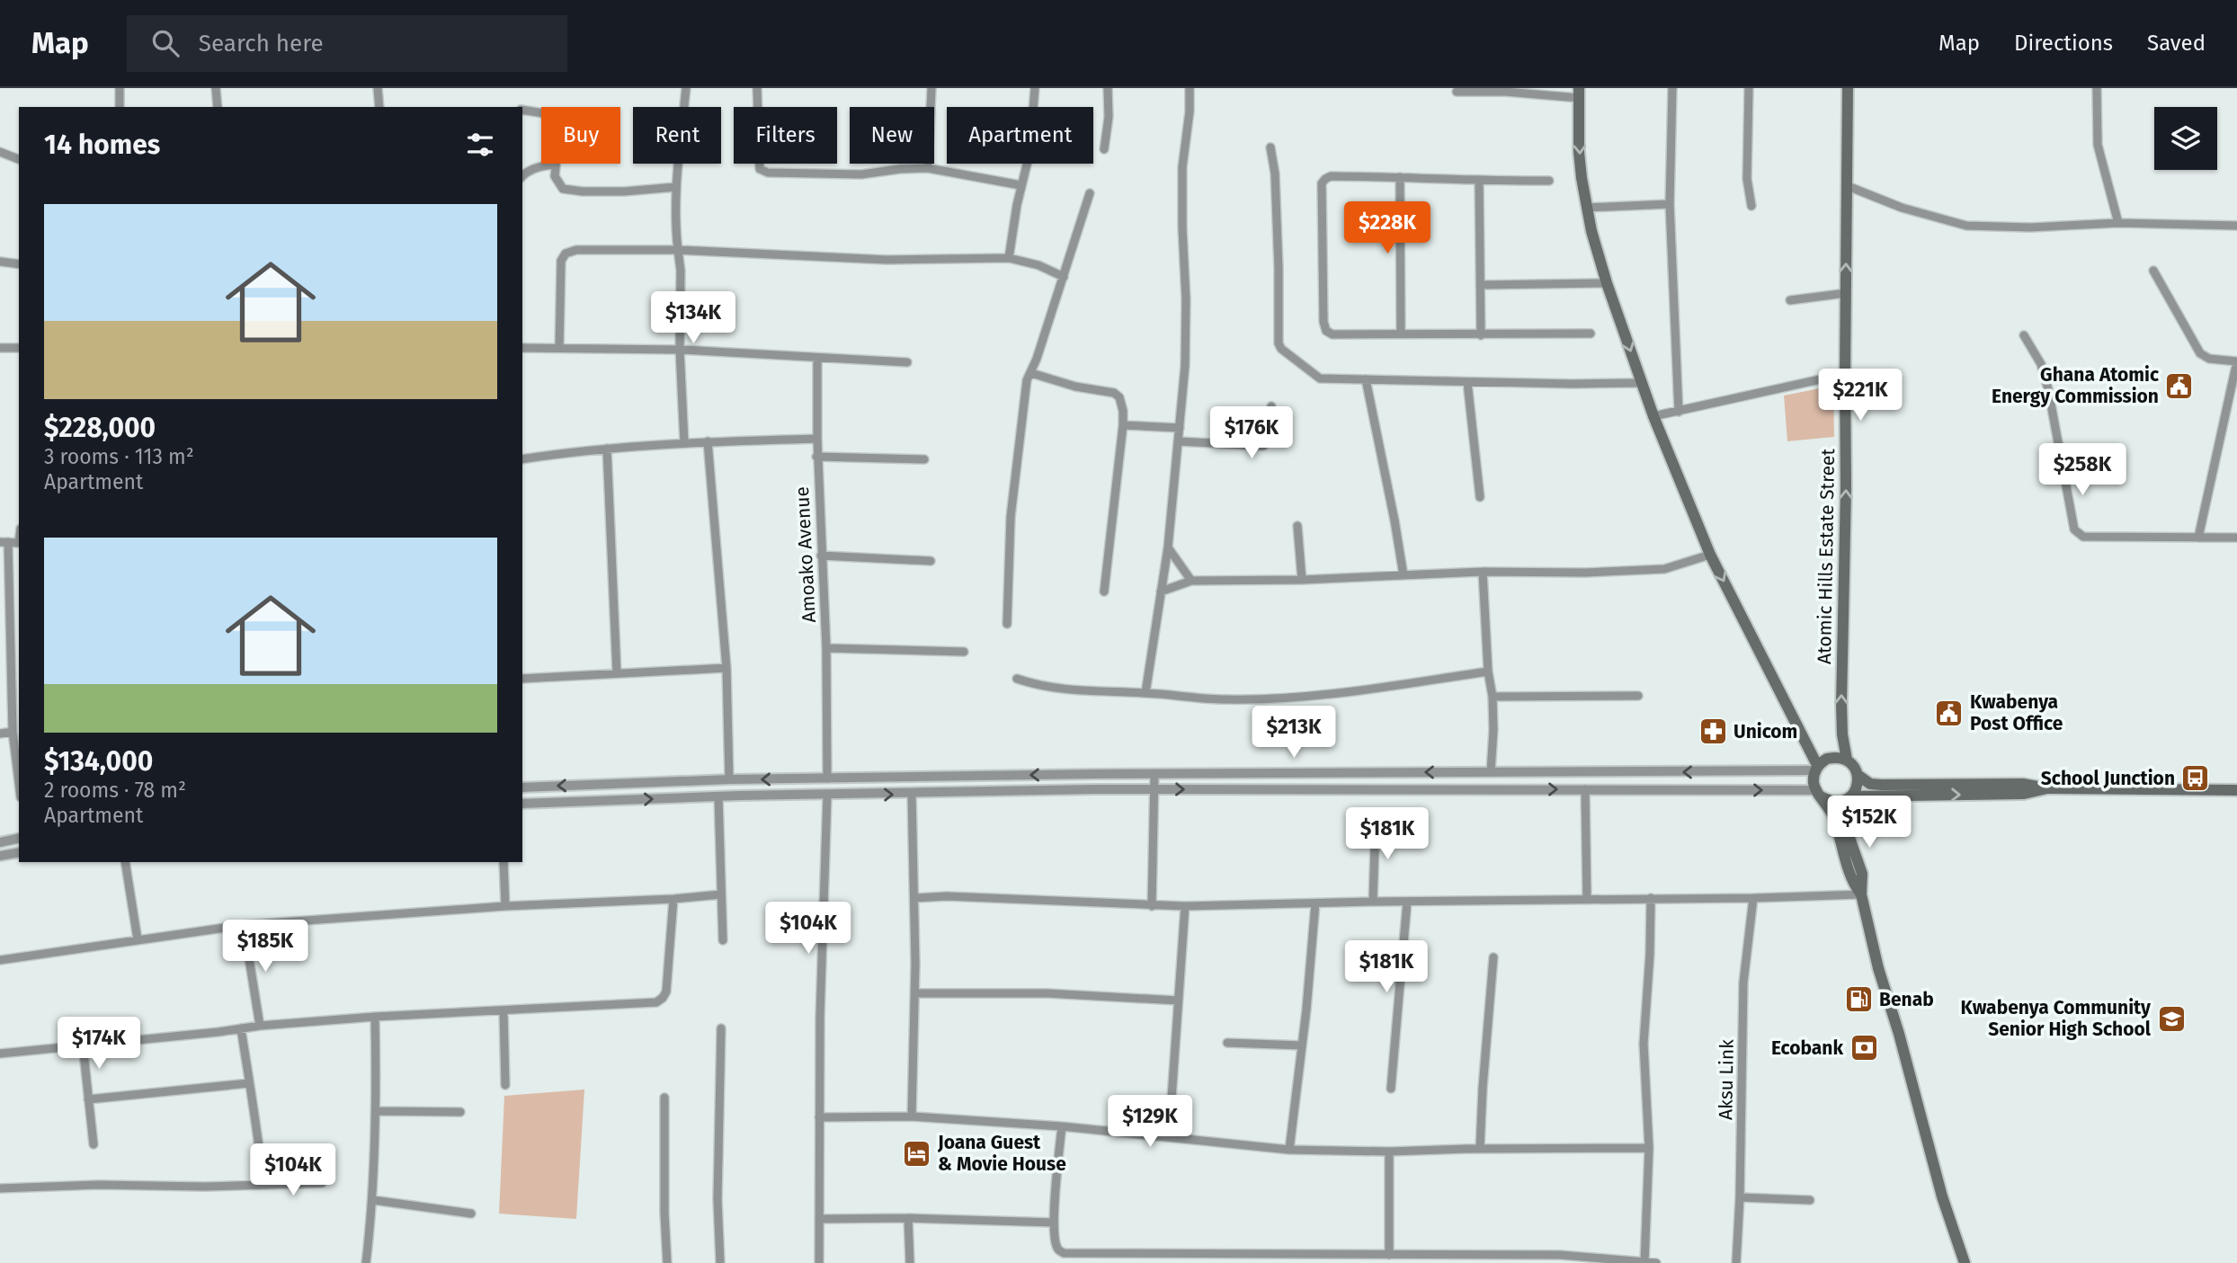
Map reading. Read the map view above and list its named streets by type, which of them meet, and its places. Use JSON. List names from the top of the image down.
{
  "streets": {
    "main road": ["Atomic Hills Estate Street"],
    "street": ["Amoako Avenue", "Aksu Link"]
  },
  "one_way": ["Atomic Hills Estate Street"],
  "places": {
    "public building": ["Ghana Atomic Energy Commission", "Kwabenya Post Office"],
    "pharmacy": ["Unicom"],
    "bus stop": ["School Junction"],
    "fuel station": ["Benab"],
    "school or university": ["Kwabenya Community Senior High School"],
    "bank": ["Ecobank"],
    "hotel": ["Joana Guest & Movie House"]
  },
  "page": {
    "header": "Map",
    "search": "Search here",
    "nav": ["Map", "Directions", "Saved"],
    "chip": [
      "Buy",
      "Rent",
      "Filters",
      "New",
      "Apartment"
    ],
    "heading": "14 homes",
    "list": [
      {
        "name": "$228,000",
        "note": "3 rooms · 113 m² · Apartment"
      },
      {
        "name": "$134,000",
        "note": "2 rooms · 78 m² · Apartment"
      }
    ],
    "price": [
      "$228K",
      "$134K",
      "$221K",
      "$176K",
      "$258K",
      "$213K",
      "$152K",
      "$181K",
      "$104K",
      "$185K",
      "$181K",
      "$174K",
      "$129K",
      "$104K"
    ]
  }
}
